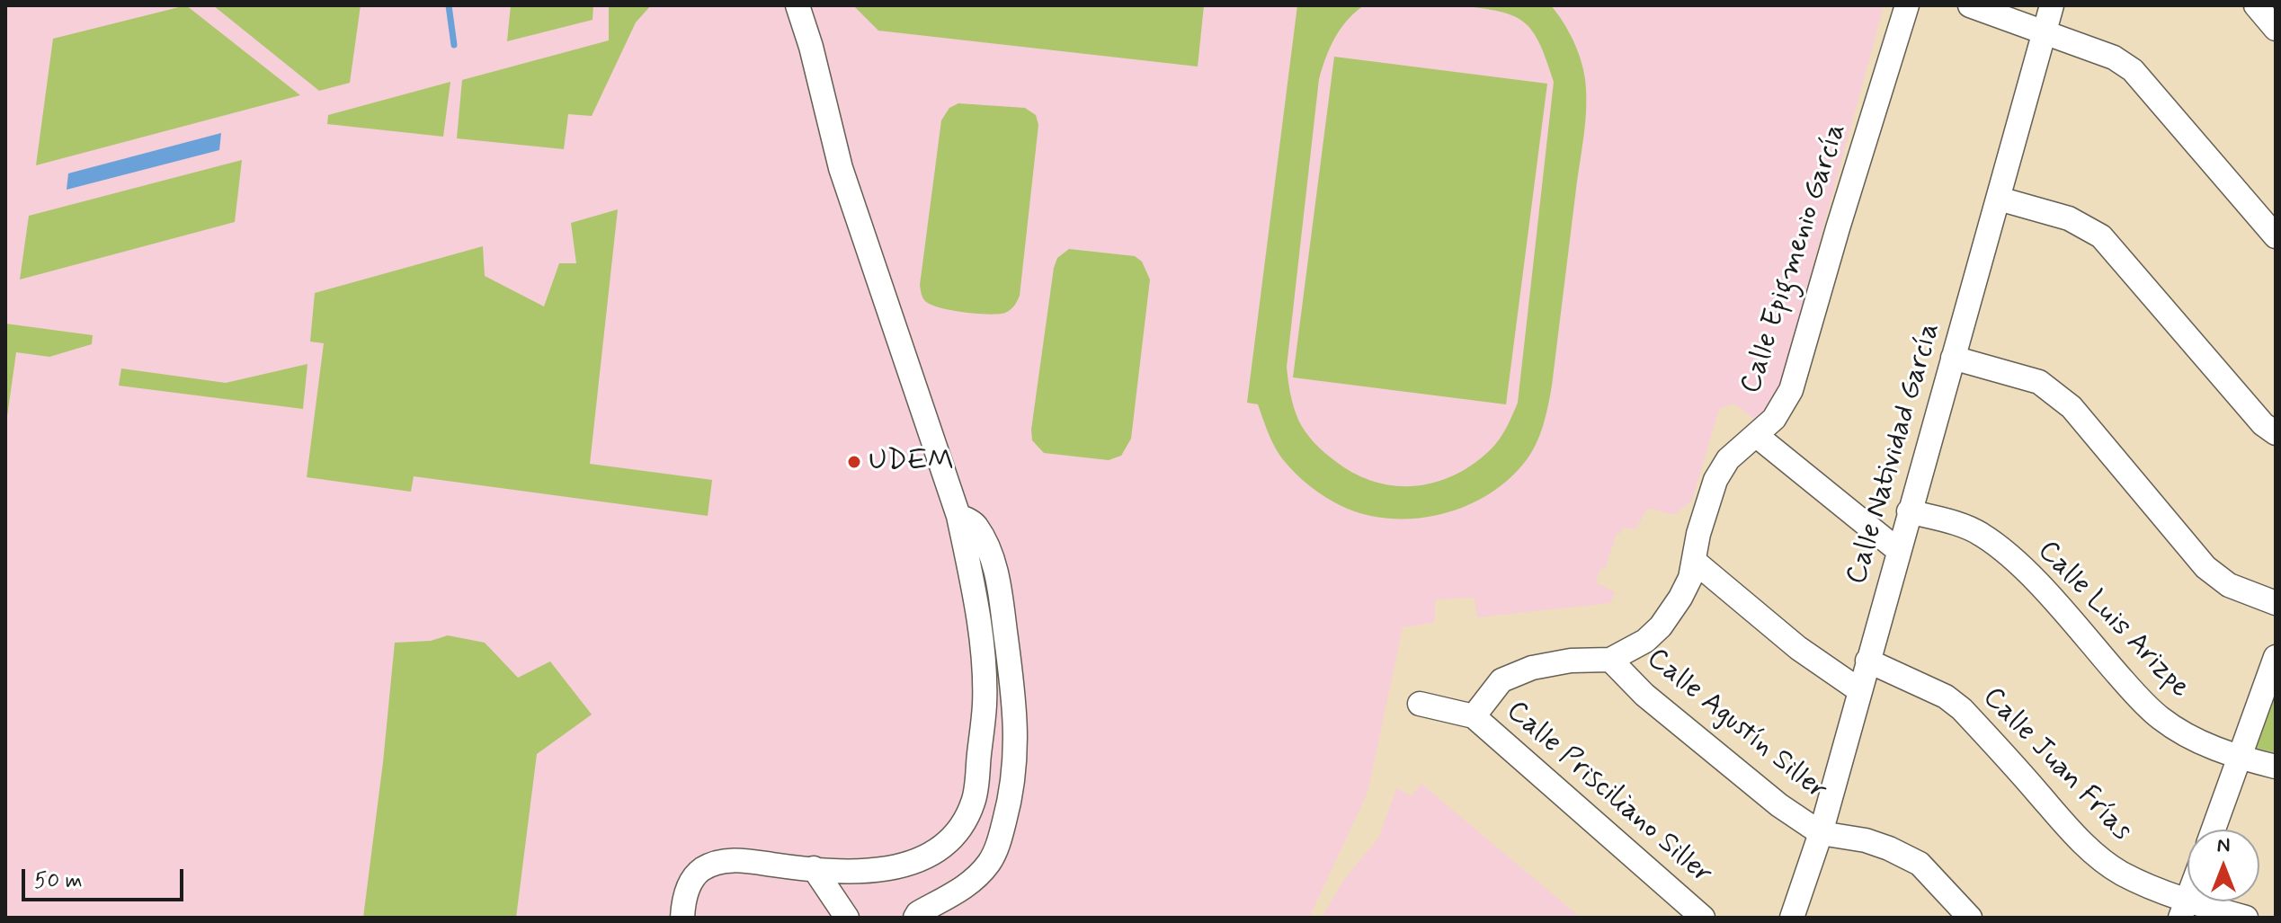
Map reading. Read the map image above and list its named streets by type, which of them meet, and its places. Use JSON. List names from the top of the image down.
{
  "streets": {
    "street": [
      "Calle Epigmenio García",
      "Calle Natividad García",
      "Calle Luis Arizpe",
      "Calle Agustín Siller",
      "Calle Juan Frías",
      "Calle Prisciliano Siller"
    ]
  },
  "crossings": [
    ["Calle Epigmenio García", "Calle Agustín Siller"],
    ["Calle Epigmenio García", "Calle Prisciliano Siller"],
    ["Calle Natividad García", "Calle Luis Arizpe"],
    ["Calle Natividad García", "Calle Agustín Siller"],
    ["Calle Natividad García", "Calle Juan Frías"]
  ],
  "places": ["UDEM"],
  "scale_bar": "50 m",
  "north": "top"
}
